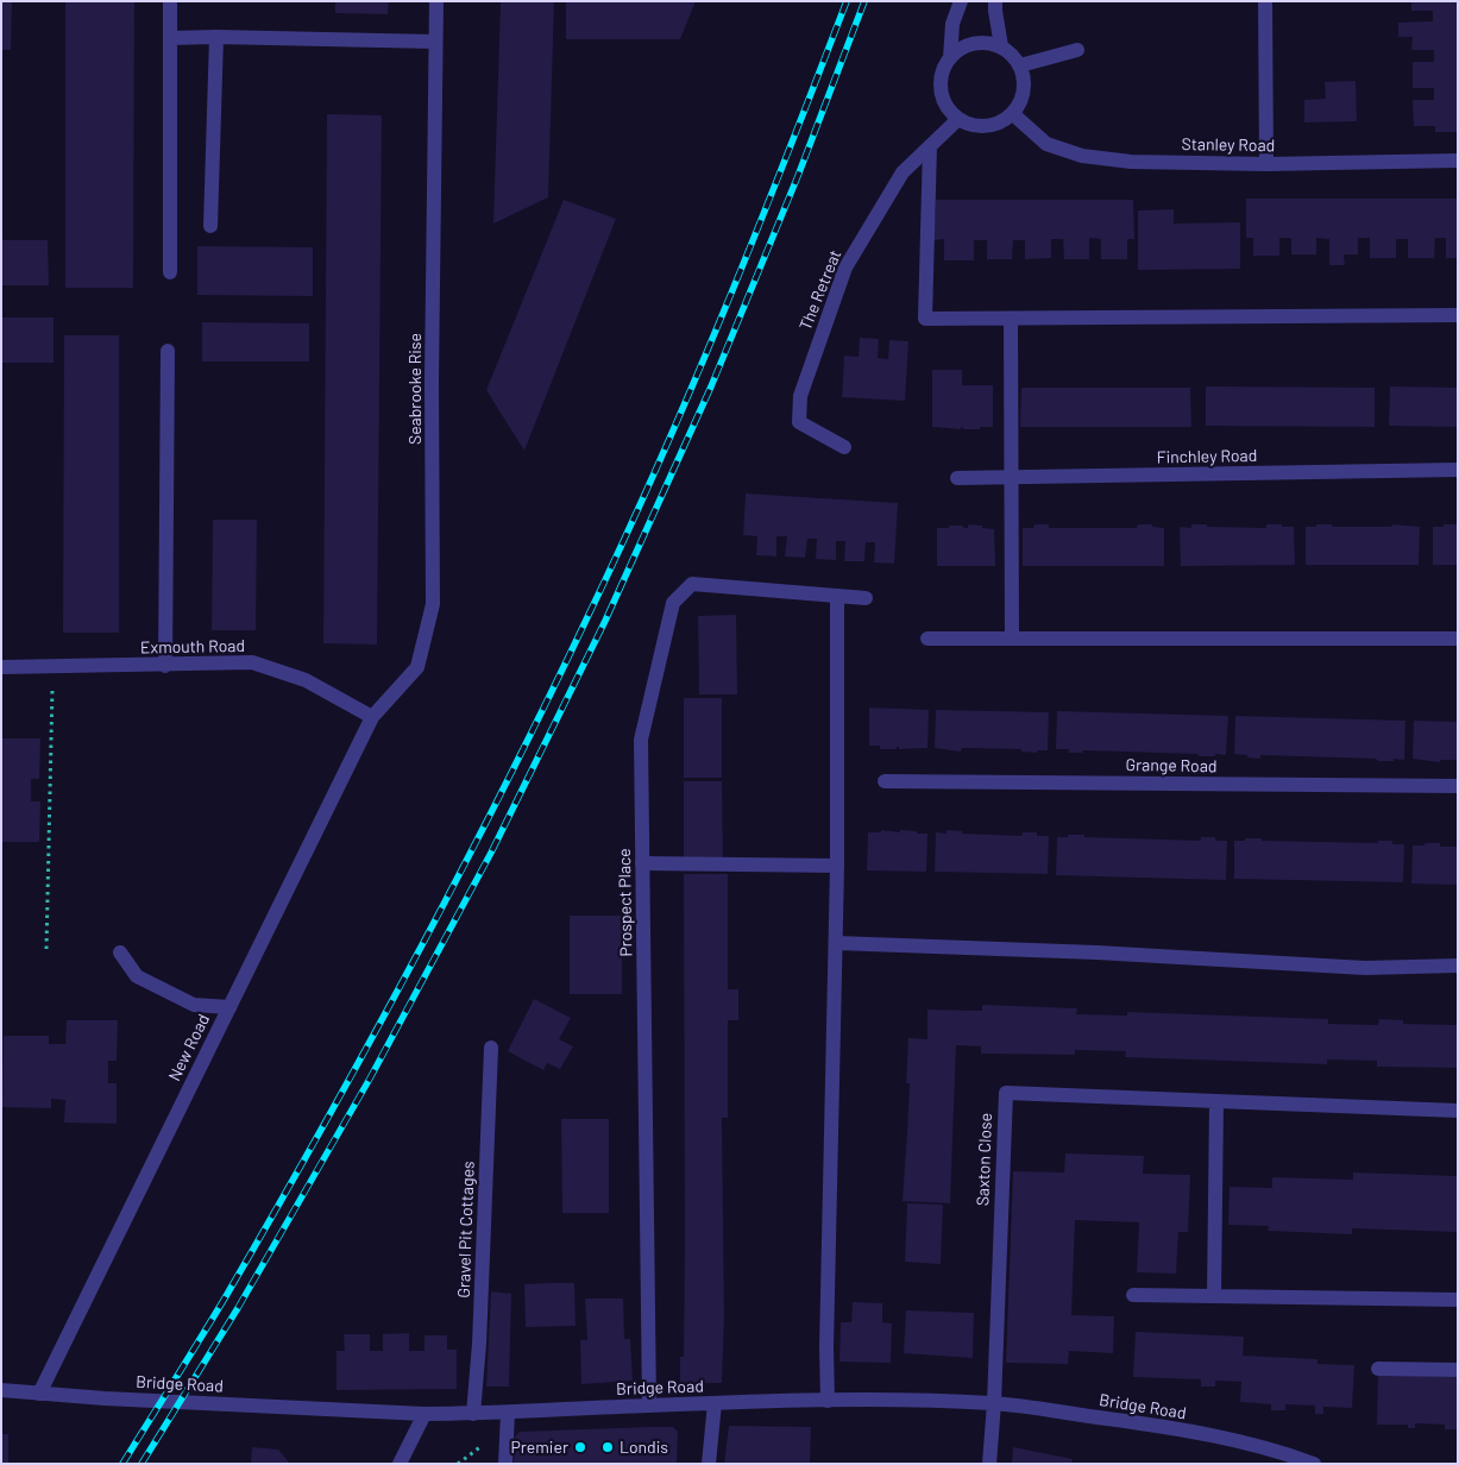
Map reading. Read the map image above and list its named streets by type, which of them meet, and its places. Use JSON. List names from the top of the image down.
{
  "streets": {
    "street": [
      "Stanley Road",
      "The Retreat",
      "Seabrooke Rise",
      "Finchley Road",
      "Exmouth Road",
      "Grange Road",
      "Prospect Place",
      "New Road",
      "Saxton Close",
      "Gravel Pit Cottages",
      "Bridge Road"
    ]
  },
  "crossings": [
    ["Stanley Road", "The Retreat"],
    ["Seabrooke Rise", "Exmouth Road"],
    ["Seabrooke Rise", "New Road"],
    ["Exmouth Road", "New Road"],
    ["Prospect Place", "Bridge Road"],
    ["New Road", "Bridge Road"],
    ["Saxton Close", "Bridge Road"],
    ["Gravel Pit Cottages", "Bridge Road"]
  ],
  "places": ["Premier", "Londis"]
}
